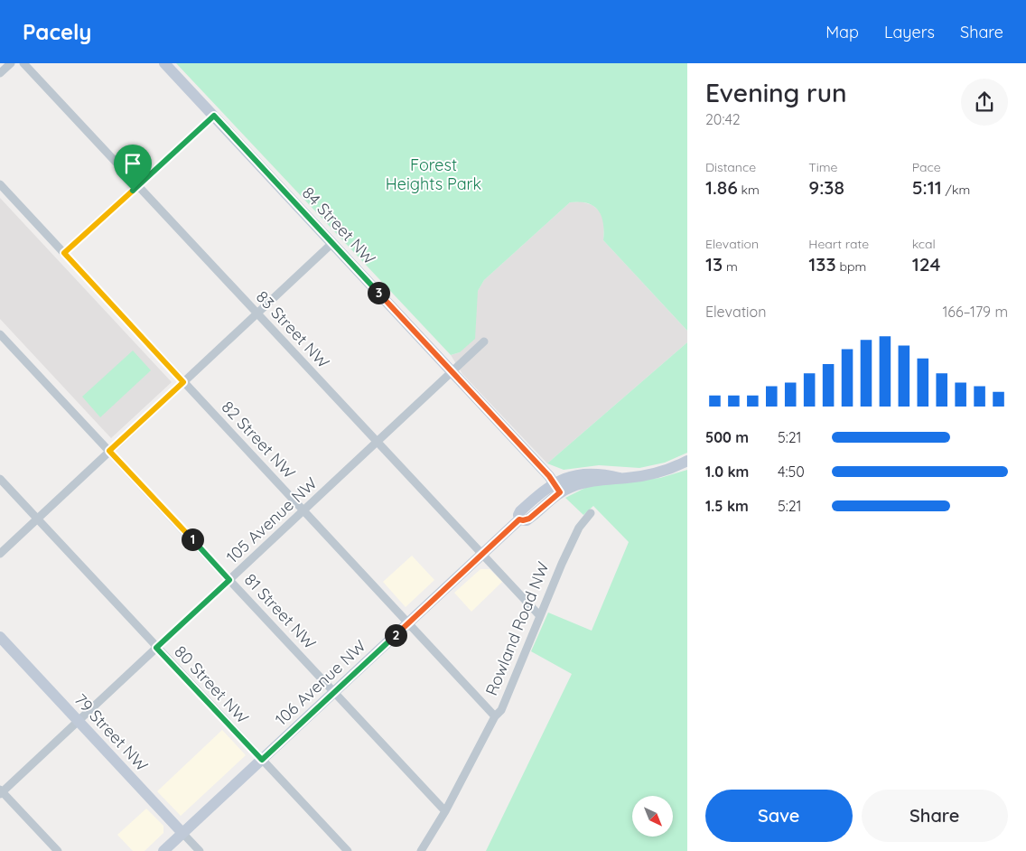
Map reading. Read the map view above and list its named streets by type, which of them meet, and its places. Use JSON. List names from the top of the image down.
{
  "streets": {
    "main road": ["84 Street NW", "106 Avenue NW", "79 Street NW"],
    "street": [
      "83 Street NW",
      "82 Street NW",
      "105 Avenue NW",
      "81 Street NW",
      "Rowland Road NW",
      "80 Street NW"
    ]
  },
  "crossings": [
    ["84 Street NW", "105 Avenue NW"],
    ["84 Street NW", "106 Avenue NW"],
    ["83 Street NW", "105 Avenue NW"],
    ["83 Street NW", "Rowland Road NW"],
    ["83 Street NW", "106 Avenue NW"],
    ["82 Street NW", "105 Avenue NW"],
    ["82 Street NW", "Rowland Road NW"],
    ["82 Street NW", "106 Avenue NW"],
    ["105 Avenue NW", "81 Street NW"],
    ["105 Avenue NW", "80 Street NW"],
    ["105 Avenue NW", "79 Street NW"],
    ["81 Street NW", "Rowland Road NW"],
    ["81 Street NW", "106 Avenue NW"],
    ["106 Avenue NW", "80 Street NW"],
    ["106 Avenue NW", "79 Street NW"]
  ],
  "parks": ["Forest Heights Park"],
  "north": "bottom right",
  "page": {
    "header": "Pacely",
    "nav": ["Map", "Layers", "Share"],
    "heading": ["Evening run", "20:42"],
    "stats": [
      ["Distance", "1.86 km"],
      ["Time", "9:38"],
      ["Pace", "5:11 /km"],
      ["Elevation", "13 m"],
      ["Heart rate", "133 bpm"],
      ["kcal", "124"]
    ],
    "pins": ["3", "1", "2"],
    "chart": ["Elevation", "166–179 m"],
    "list": [
      {
        "name": "500 m",
        "note": "5:21"
      },
      {
        "name": "1.0 km",
        "note": "4:50"
      },
      {
        "name": "1.5 km",
        "note": "5:21"
      }
    ],
    "buttons": ["Save", "Share"]
  }
}
